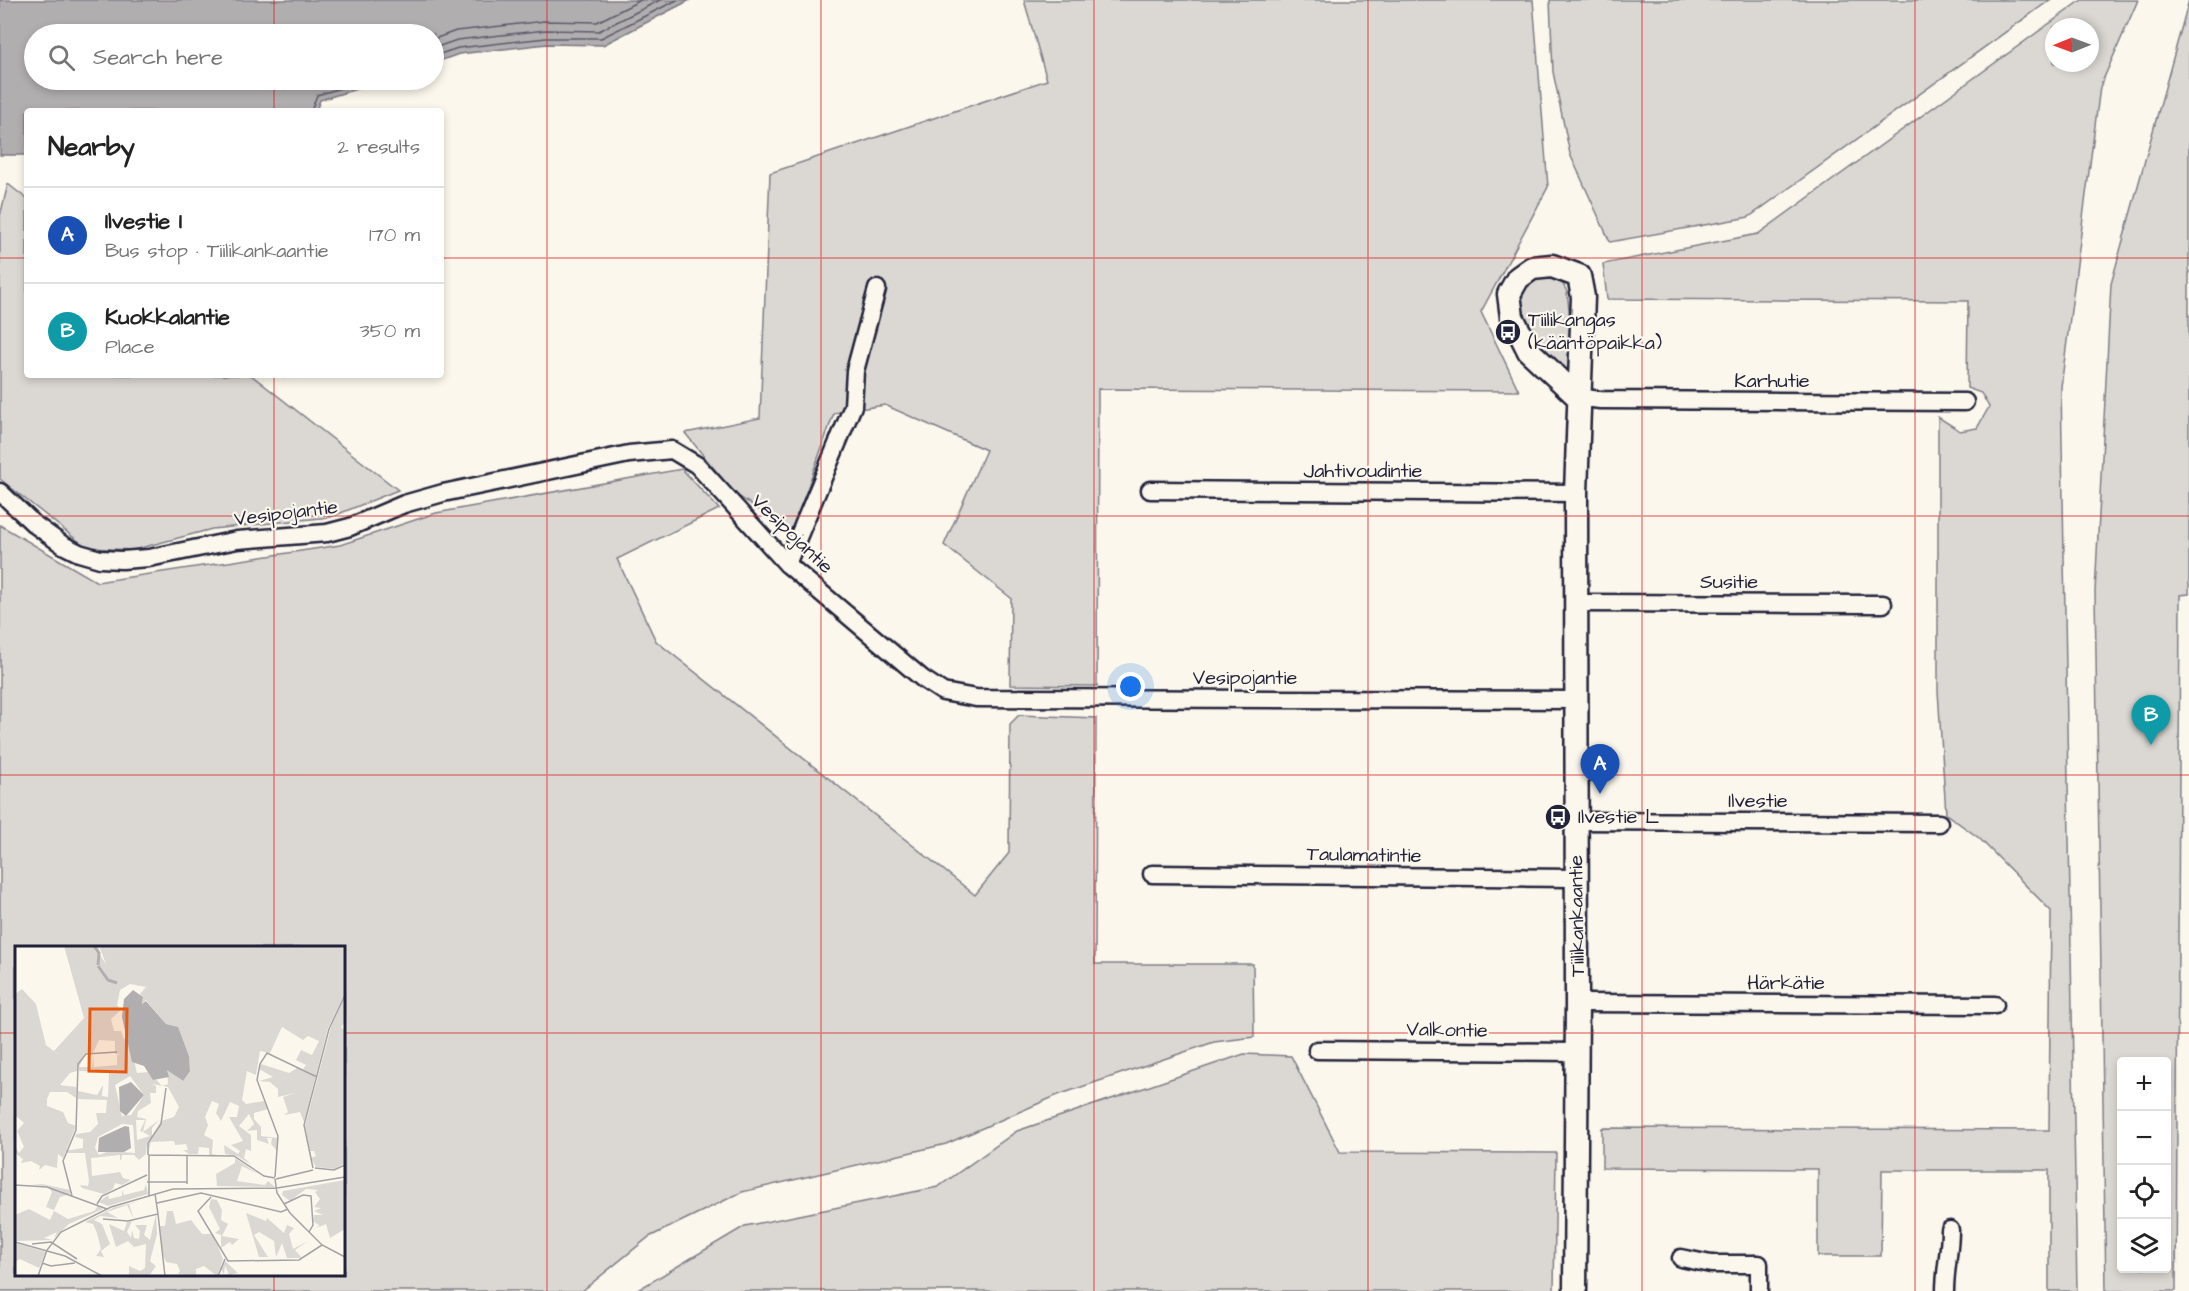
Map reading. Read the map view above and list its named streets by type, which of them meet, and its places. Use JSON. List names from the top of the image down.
{
  "streets": {
    "street": [
      "Karhutie",
      "Jahtivoudintie",
      "Vesipojantie",
      "Susitie",
      "Ilvestie",
      "Taulamatintie",
      "Tiilikankaantie",
      "Härkätie",
      "Valkontie"
    ]
  },
  "crossings": [
    ["Karhutie", "Tiilikankaantie"],
    ["Jahtivoudintie", "Tiilikankaantie"],
    ["Vesipojantie", "Tiilikankaantie"],
    ["Susitie", "Tiilikankaantie"],
    ["Ilvestie", "Tiilikankaantie"],
    ["Taulamatintie", "Tiilikankaantie"],
    ["Tiilikankaantie", "Härkätie"],
    ["Tiilikankaantie", "Valkontie"]
  ],
  "places": {
    "bus stop": ["Tiilikangas (kääntöpaikka)", "Ilvestie L"]
  },
  "north": "left",
  "page": {
    "search": "Search here",
    "heading": ["Nearby", "2 results"],
    "list": [
      {
        "mark": "A",
        "name": "Ilvestie I",
        "note": "Bus stop · Tiilikankaantie",
        "value": "170 m"
      },
      {
        "mark": "B",
        "name": "Kuokkalantie",
        "note": "Place",
        "value": "350 m"
      }
    ],
    "pins": ["B", "A"],
    "map_buttons": ["+", "−"]
  }
}
